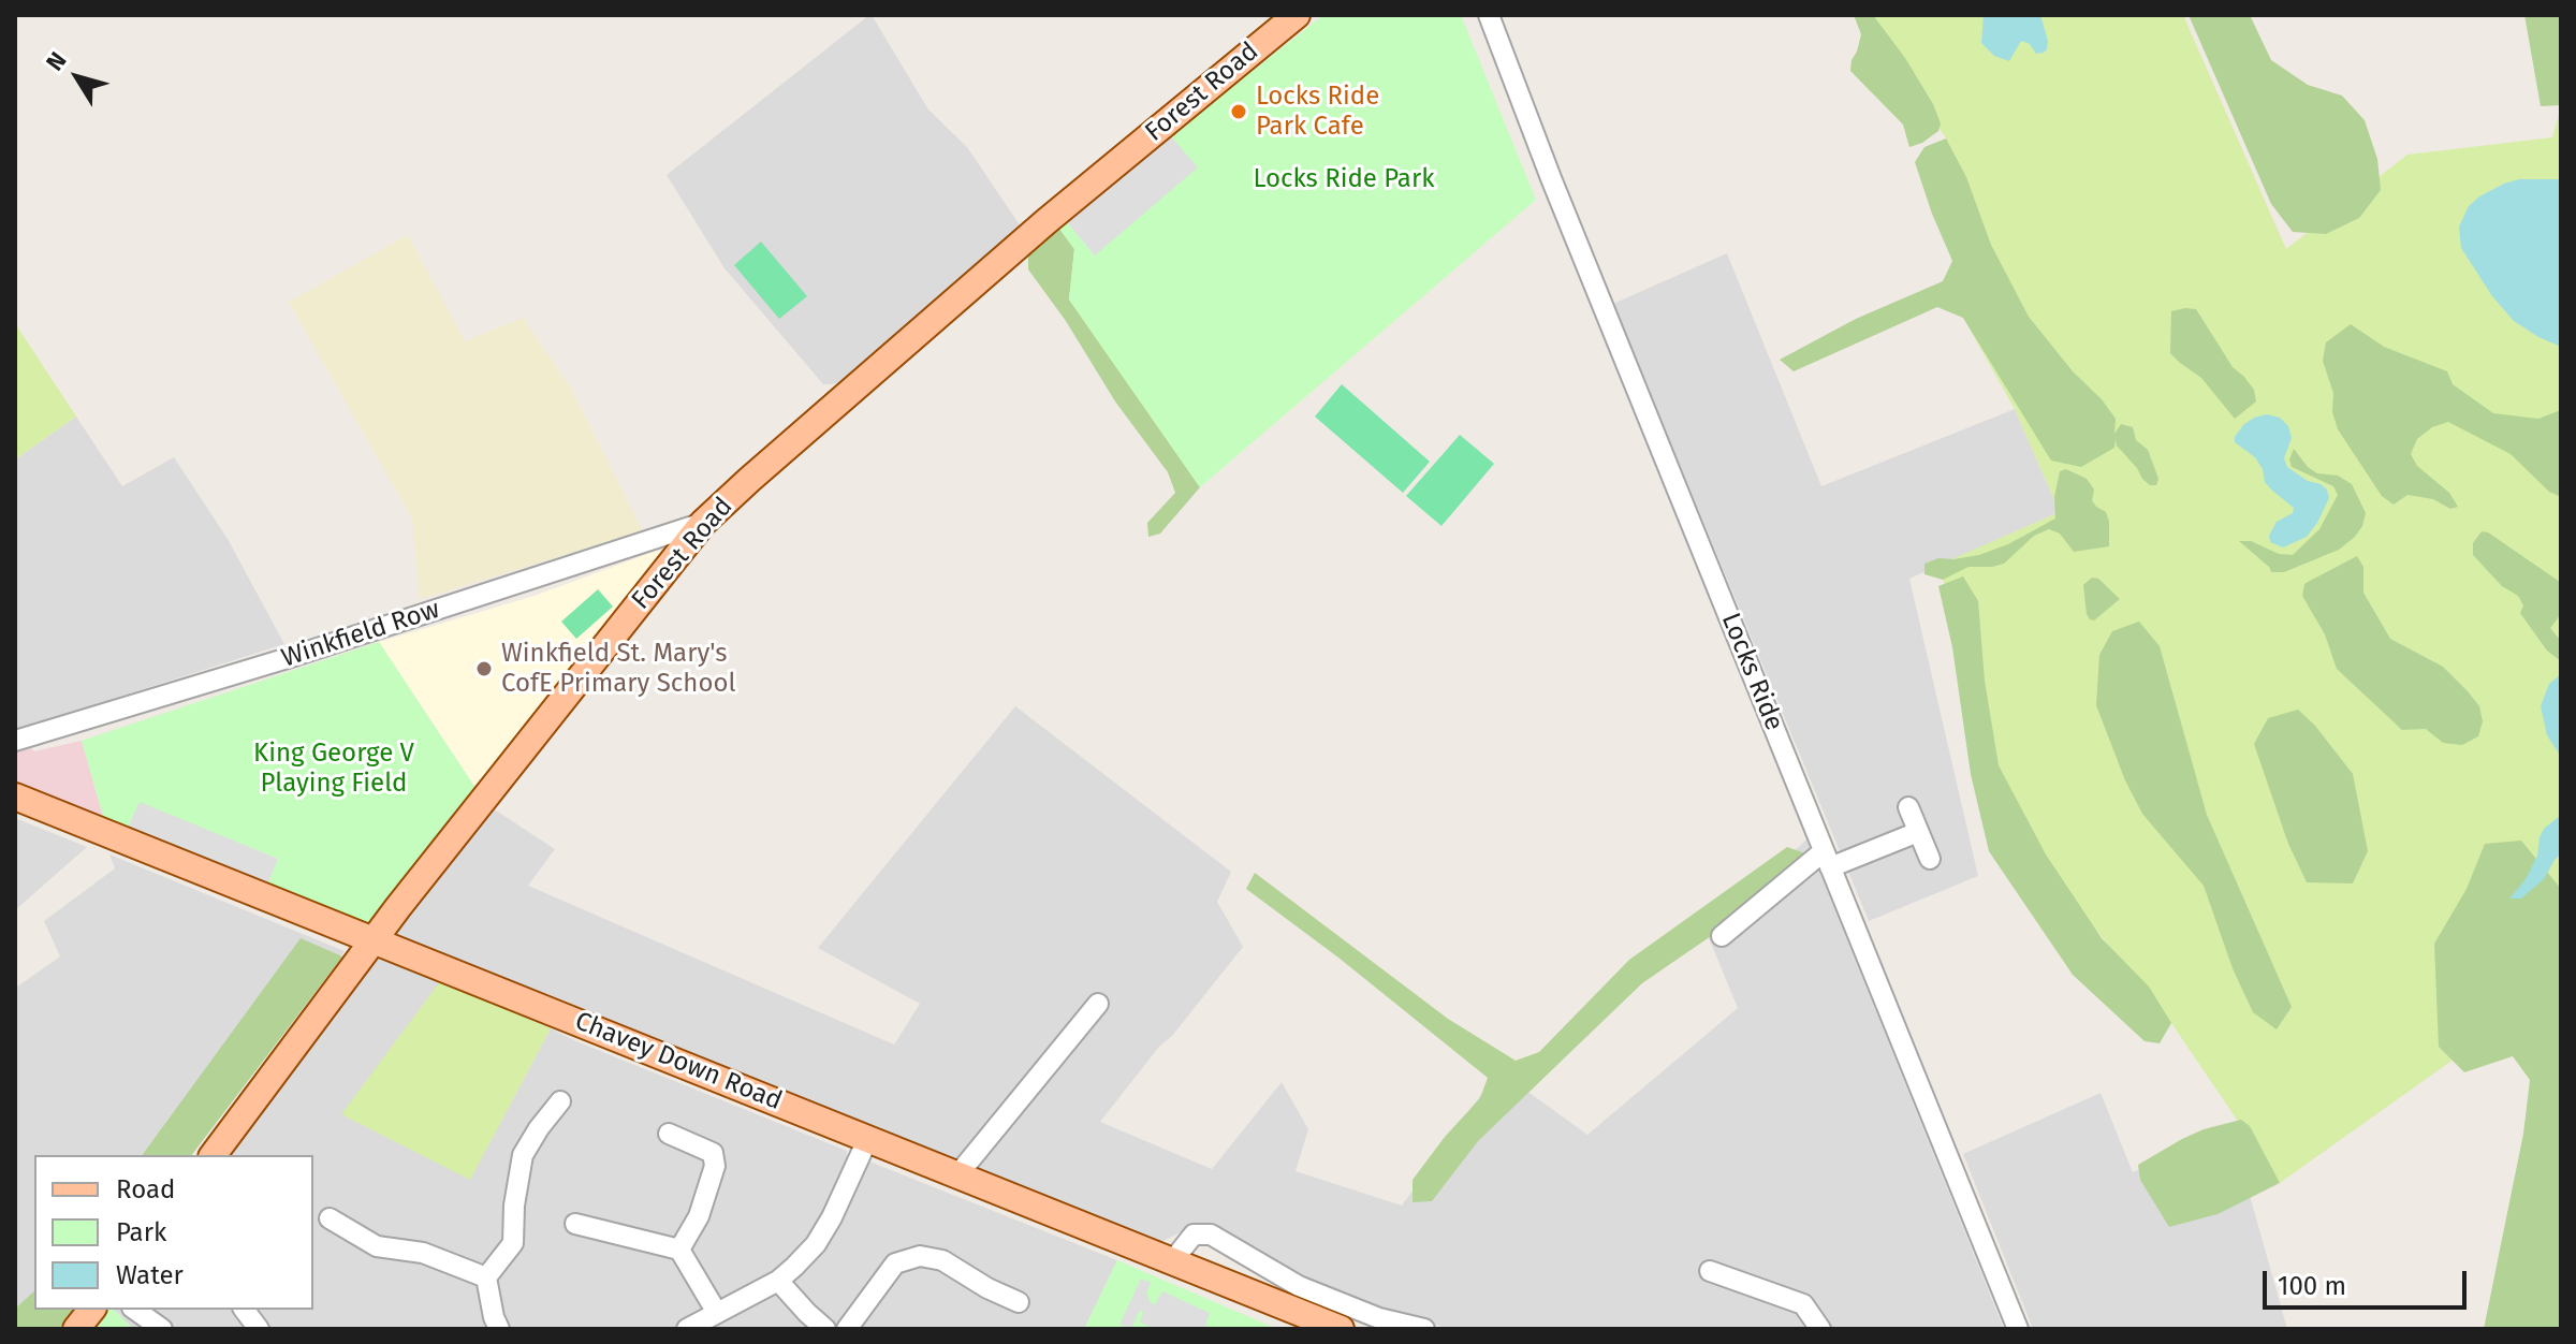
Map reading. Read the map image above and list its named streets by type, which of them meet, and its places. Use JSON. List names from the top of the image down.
{
  "streets": {
    "main road": ["Forest Road", "Chavey Down Road"],
    "street": ["Winkfield Row", "Locks Ride"]
  },
  "crossings": [
    ["Forest Road", "Winkfield Row"],
    ["Forest Road", "Chavey Down Road"]
  ],
  "parks": ["Locks Ride Park", "King George V Playing Field"],
  "places": ["Locks Ride Park Cafe", "Winkfield St. Mary's CofE Primary School"],
  "legend": ["Road", "Park", "Water"],
  "scale_bar": "100 m",
  "north": "top left"
}
